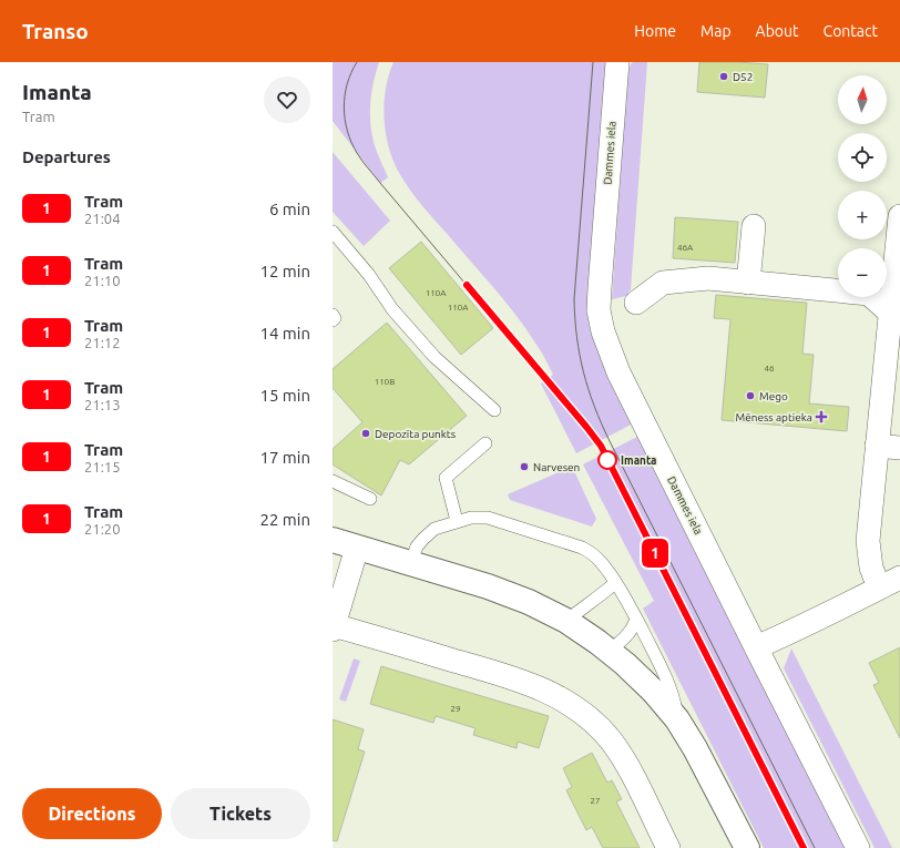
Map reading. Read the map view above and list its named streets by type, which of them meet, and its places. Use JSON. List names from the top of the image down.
{
  "streets": {
    "street": ["Dammes iela"]
  },
  "places": {
    "other": [
      "D52",
      "Mego",
      "Depozīta punkts",
      "Imanta",
      "Narvesen"
    ],
    "health": ["Mēness aptieka"]
  },
  "lines": ["tram line 1"],
  "house_numbers": [
    "46A",
    "110A",
    "110A",
    "46",
    "110B",
    "29",
    "27"
  ],
  "north": "top",
  "page": {
    "header": "Transo",
    "nav": [
      "Home",
      "Map",
      "About",
      "Contact"
    ],
    "heading": [
      ["Imanta", "Tram"],
      "Departures"
    ],
    "on_map": "1",
    "map_buttons": ["+", "−"],
    "list": [
      {
        "mark": "1",
        "name": "Tram",
        "note": "21:04",
        "value": "6 min"
      },
      {
        "mark": "1",
        "name": "Tram",
        "note": "21:10",
        "value": "12 min"
      },
      {
        "mark": "1",
        "name": "Tram",
        "note": "21:12",
        "value": "14 min"
      },
      {
        "mark": "1",
        "name": "Tram",
        "note": "21:13",
        "value": "15 min"
      },
      {
        "mark": "1",
        "name": "Tram",
        "note": "21:15",
        "value": "17 min"
      },
      {
        "mark": "1",
        "name": "Tram",
        "note": "21:20",
        "value": "22 min"
      }
    ],
    "buttons": ["Directions", "Tickets"]
  }
}
